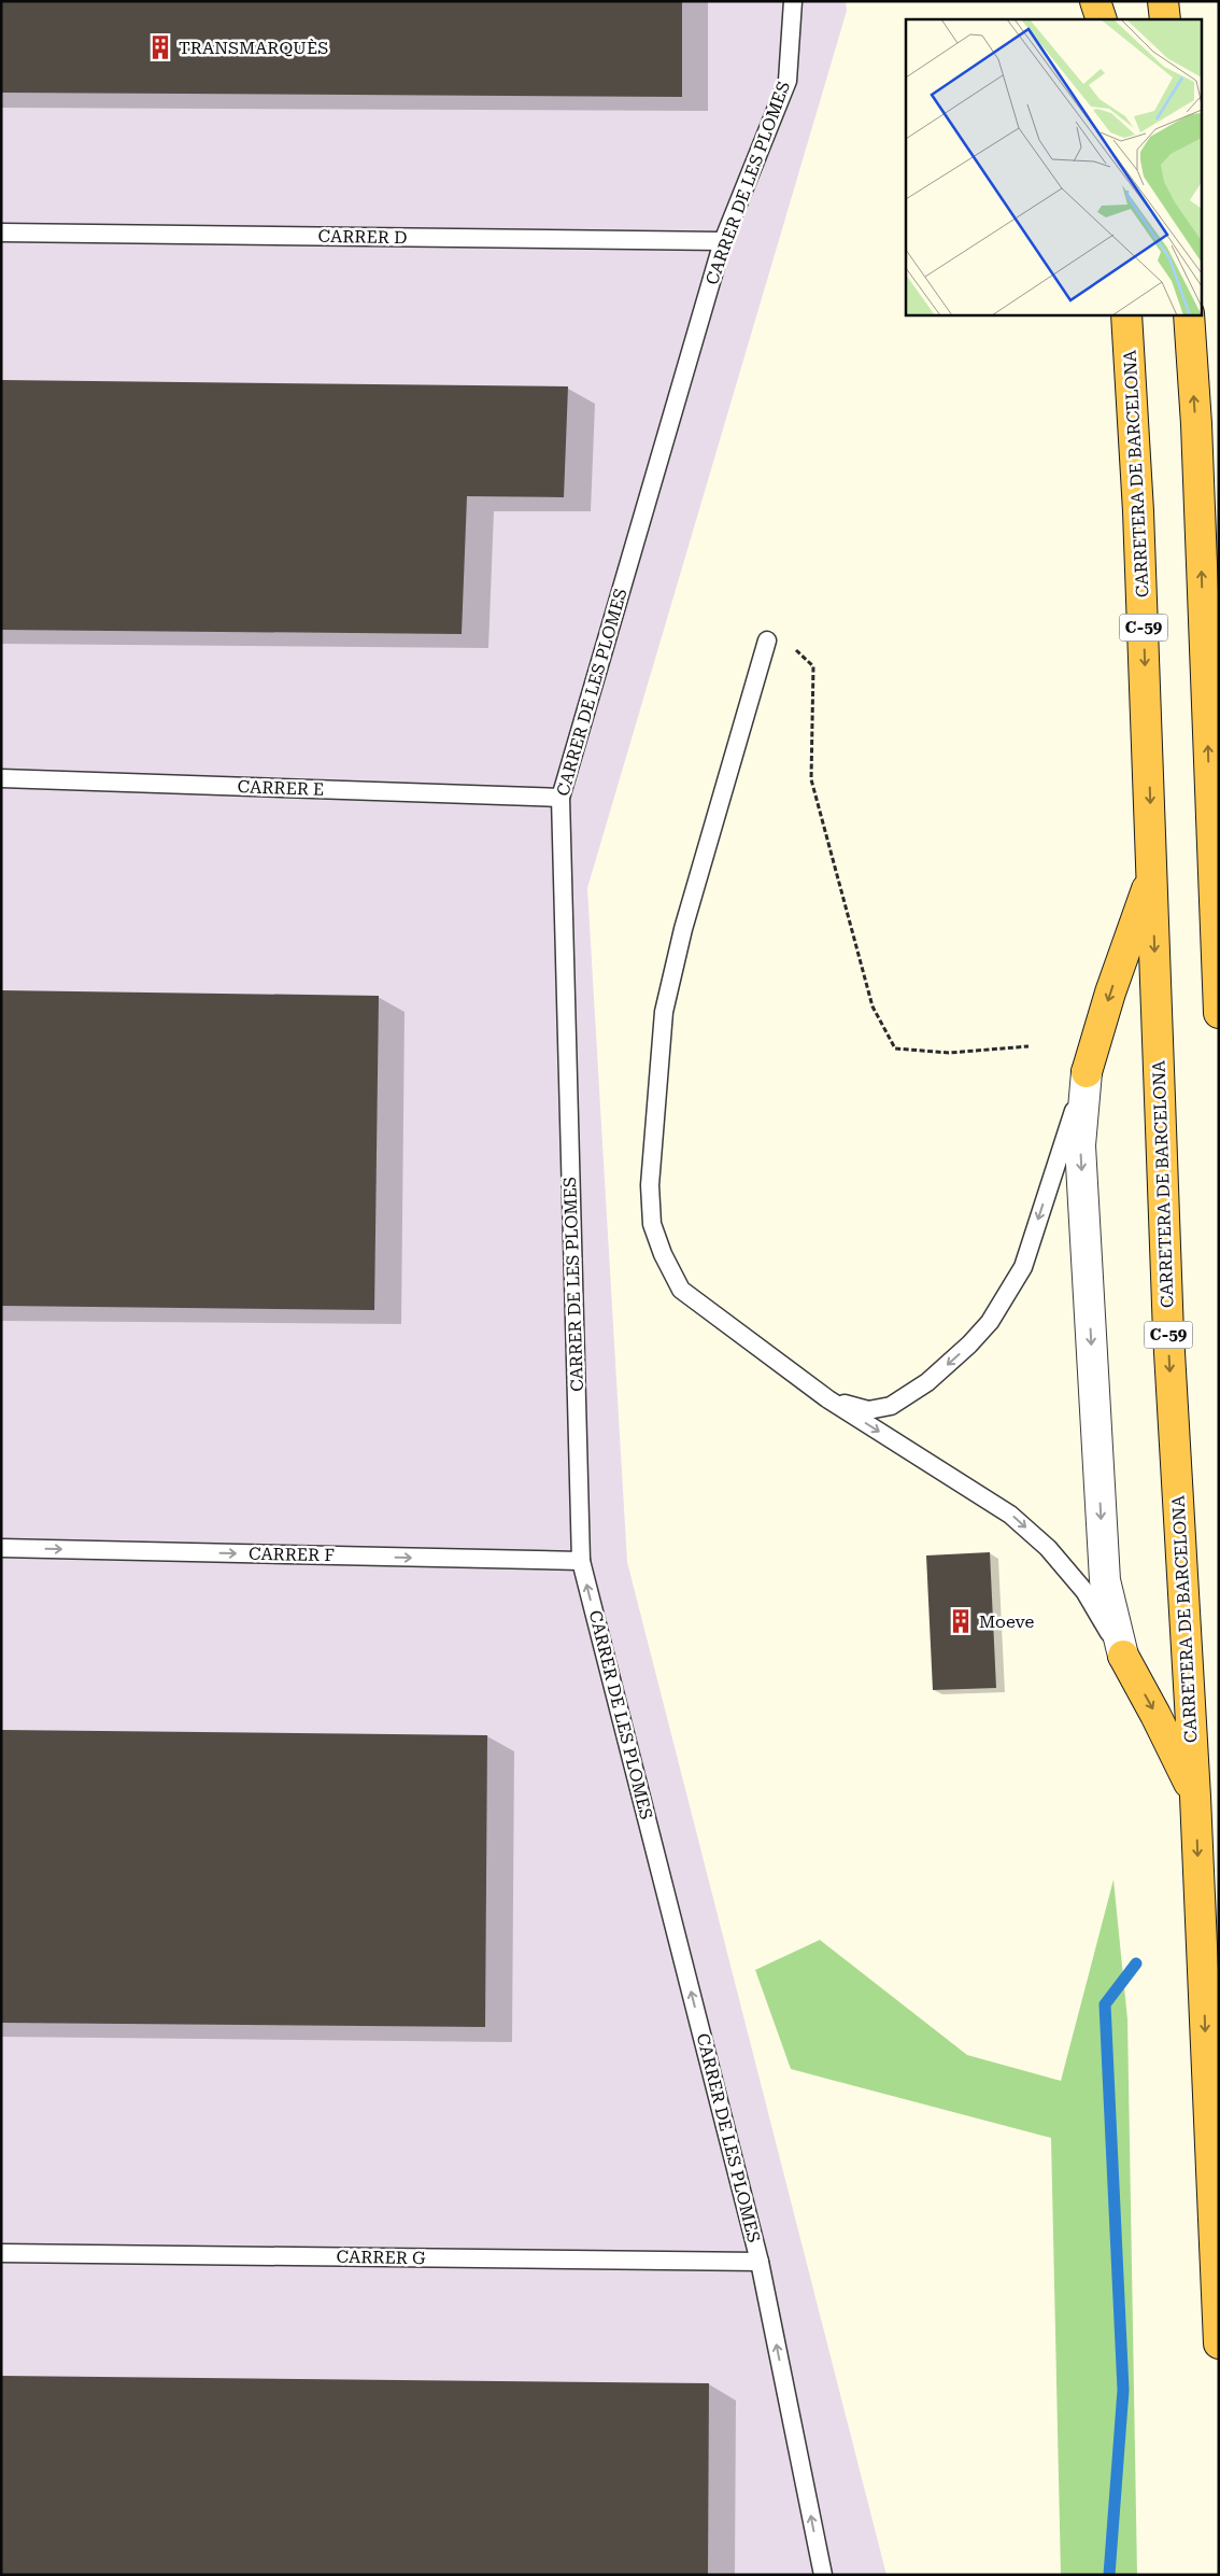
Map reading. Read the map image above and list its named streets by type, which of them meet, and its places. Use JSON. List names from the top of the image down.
{
  "streets": {
    "highway": ["CARRETERA DE BARCELONA", "C-59"],
    "lane": [
      "CARRER DE LES PLOMES",
      "CARRER D",
      "CARRER E",
      "CARRER F",
      "CARRER G"
    ]
  },
  "crossings": [
    ["CARRER DE LES PLOMES", "CARRER D"],
    ["CARRER DE LES PLOMES", "CARRER E"],
    ["CARRER DE LES PLOMES", "CARRER F"],
    ["CARRER DE LES PLOMES", "CARRER G"]
  ],
  "one_way": ["CARRER DE LES PLOMES", "CARRER F"],
  "places": {
    "building": ["TRANSMARQUÈS", "Moeve"]
  }
}
